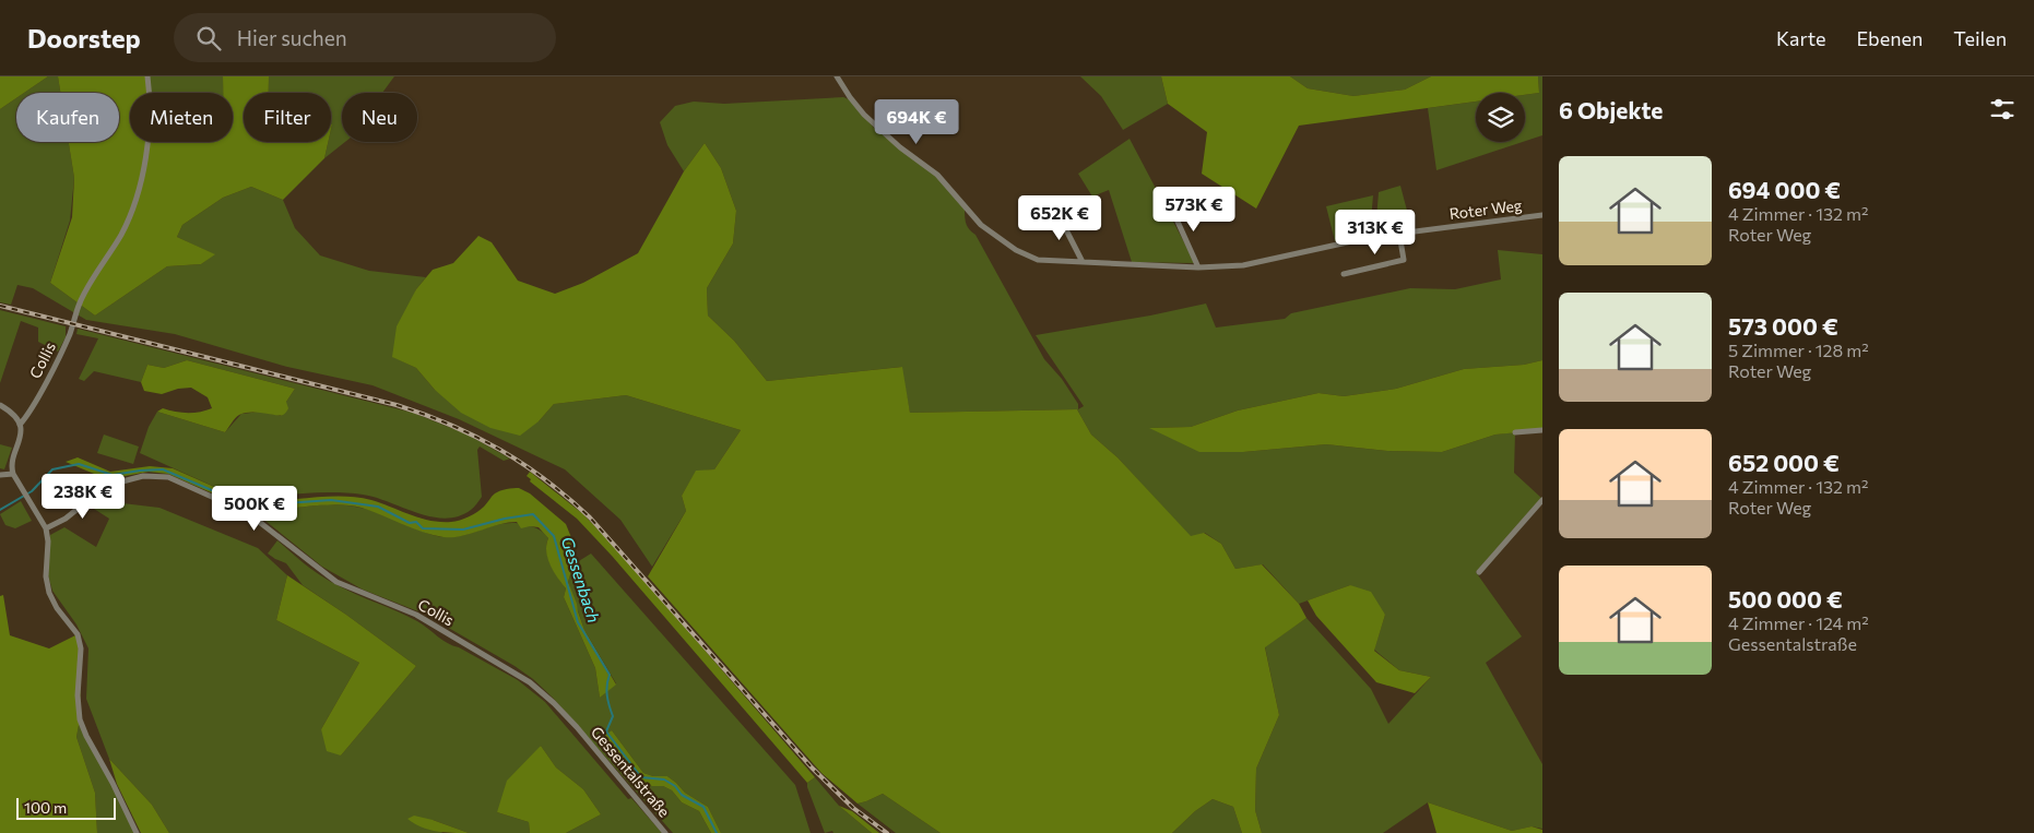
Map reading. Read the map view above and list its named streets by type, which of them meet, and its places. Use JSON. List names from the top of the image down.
{
  "streets": {
    "street": ["Roter Weg", "Collis", "Gessentalstraße"]
  },
  "crossings": [
    ["Collis", "Gessentalstraße"]
  ],
  "water": ["Gessenbach"],
  "scale_bar": "100 m",
  "page": {
    "header": "Doorstep",
    "search": "Hier suchen",
    "nav": ["Karte", "Ebenen", "Teilen"],
    "heading": "6 Objekte",
    "chip": [
      "Kaufen",
      "Mieten",
      "Filter",
      "Neu"
    ],
    "price": [
      "694K €",
      "573K €",
      "652K €",
      "313K €",
      "238K €",
      "500K €"
    ],
    "list": [
      {
        "name": "694 000 €",
        "note": "4 Zimmer · 132 m² · Roter Weg"
      },
      {
        "name": "573 000 €",
        "note": "5 Zimmer · 128 m² · Roter Weg"
      },
      {
        "name": "652 000 €",
        "note": "4 Zimmer · 132 m² · Roter Weg"
      },
      {
        "name": "500 000 €",
        "note": "4 Zimmer · 124 m² · Gessentalstraße"
      }
    ],
    "scale": "100 m"
  }
}
